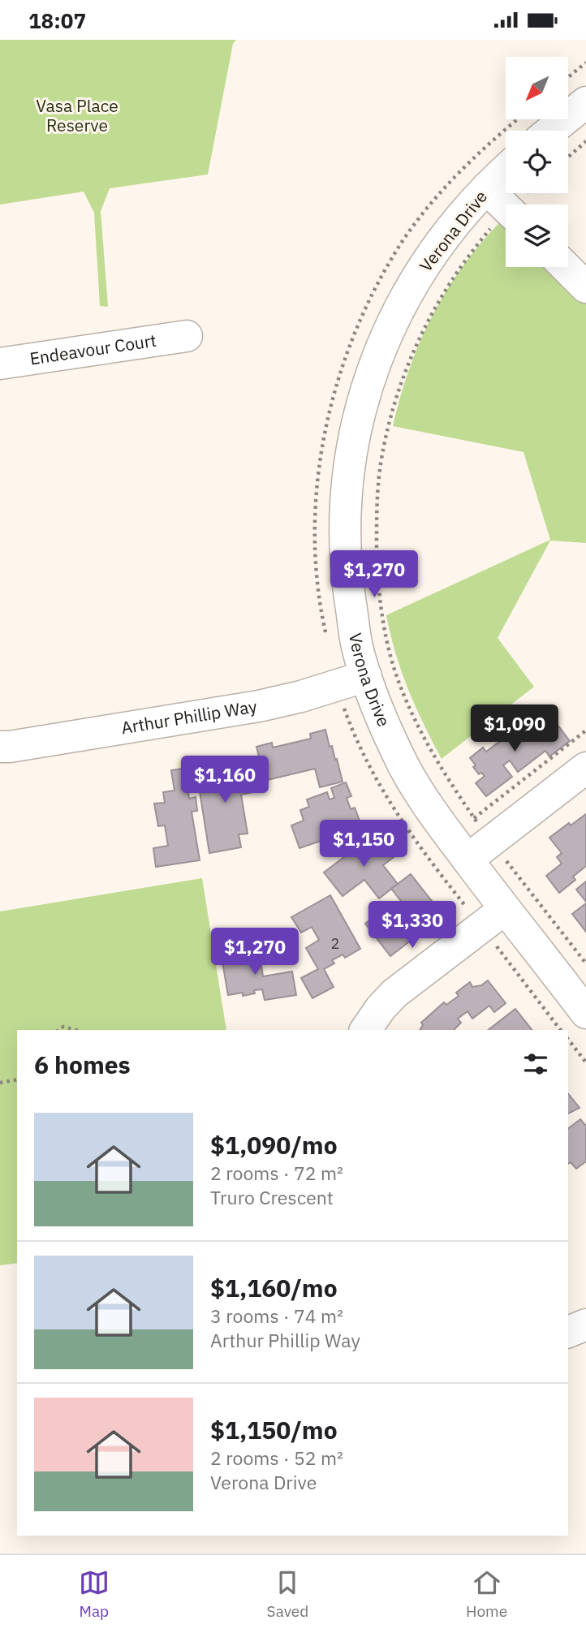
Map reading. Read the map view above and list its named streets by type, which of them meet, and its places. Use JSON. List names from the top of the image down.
{
  "streets": {
    "street": ["Verona Drive", "Endeavour Court", "Arthur Phillip Way"]
  },
  "crossings": [
    ["Verona Drive", "Arthur Phillip Way"]
  ],
  "parks": ["Vasa Place Reserve"],
  "house_numbers": ["2"],
  "north": "bottom left",
  "page": {
    "status": "18:07",
    "price": [
      "$1,270",
      "$1,090",
      "$1,160",
      "$1,150",
      "$1,330",
      "$1,270"
    ],
    "heading": "6 homes",
    "list": [
      {
        "name": "$1,090/mo",
        "note": "2 rooms · 72 m² · Truro Crescent"
      },
      {
        "name": "$1,160/mo",
        "note": "3 rooms · 74 m² · Arthur Phillip Way"
      },
      {
        "name": "$1,150/mo",
        "note": "2 rooms · 52 m² · Verona Drive"
      }
    ],
    "tabs": ["Map", "Saved", "Home"]
  }
}
